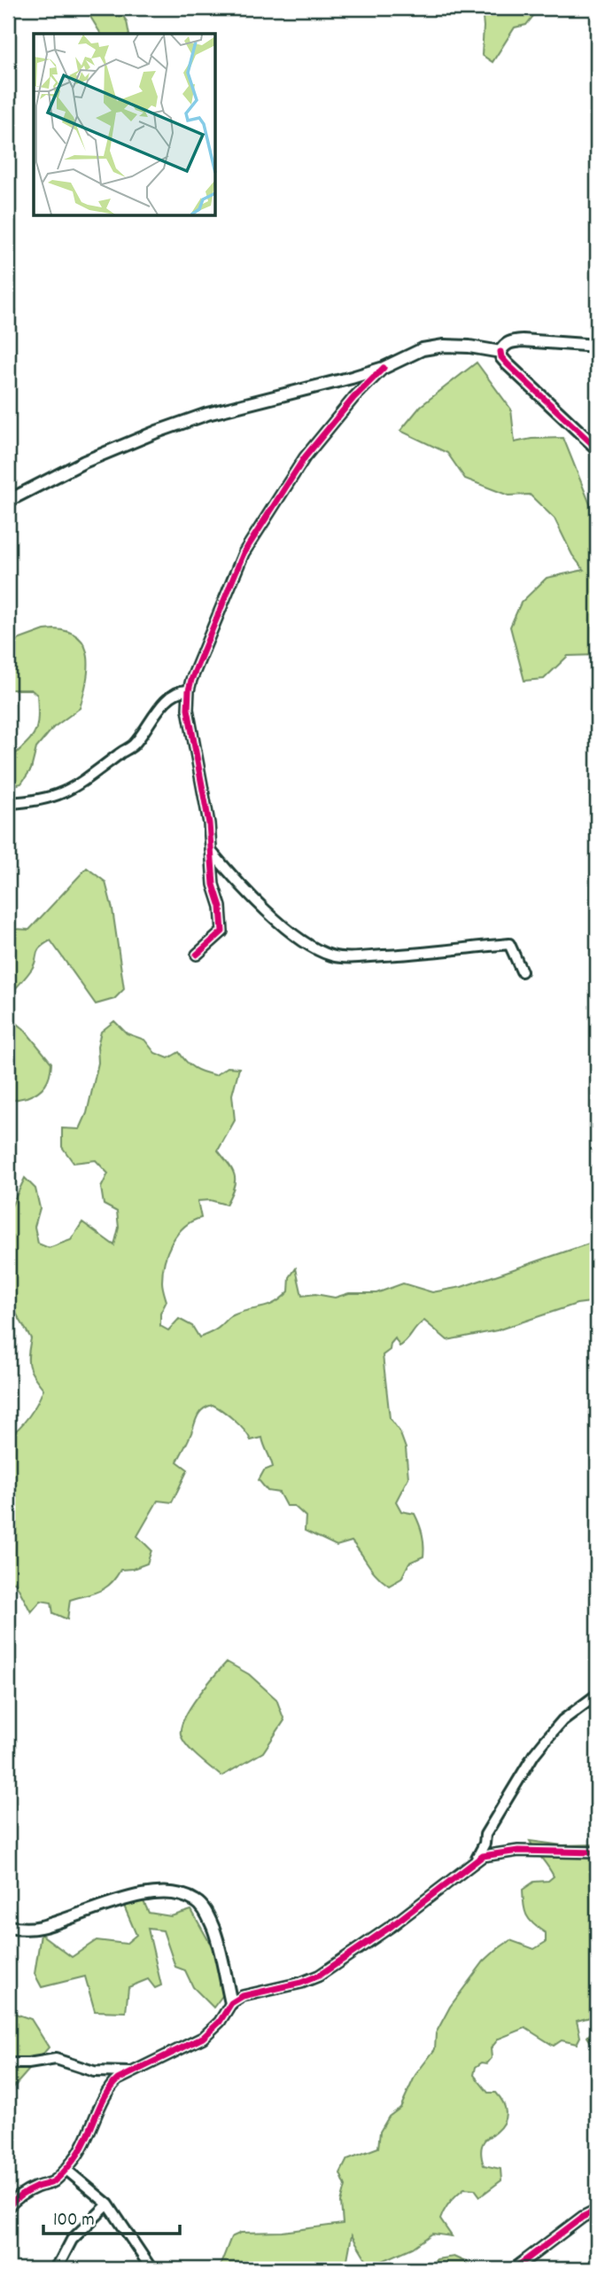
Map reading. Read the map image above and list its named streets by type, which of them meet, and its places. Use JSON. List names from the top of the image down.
{
  "scale_bar": "100 m"
}
